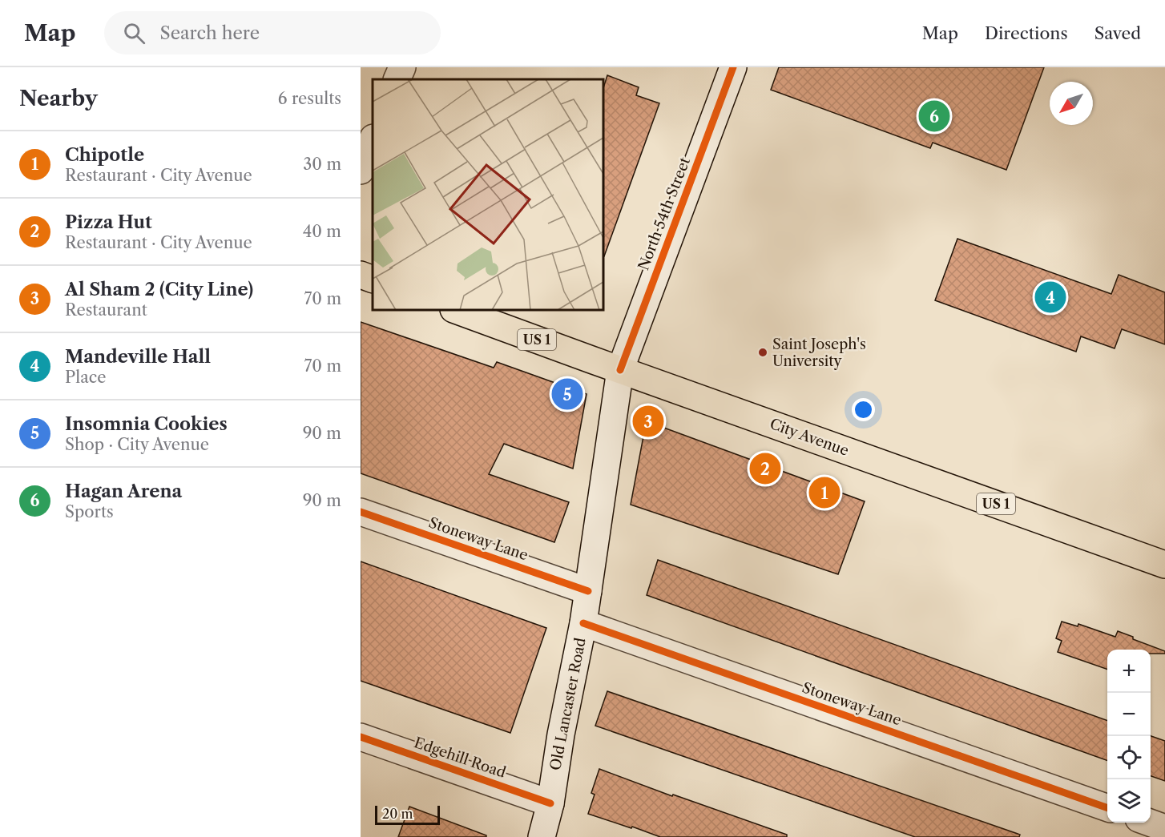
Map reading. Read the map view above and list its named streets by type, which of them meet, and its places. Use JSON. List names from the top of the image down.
{
  "streets": {
    "highway": ["US 1", "City Avenue"],
    "street": [
      "North 54th Street",
      "Stoneway Lane",
      "Old Lancaster Road",
      "Edgehill Road"
    ]
  },
  "crossings": [
    ["North 54th Street", "City Avenue"],
    ["North 54th Street", "Old Lancaster Road"],
    ["City Avenue", "Old Lancaster Road"],
    ["Stoneway Lane", "Old Lancaster Road"],
    ["Old Lancaster Road", "Edgehill Road"]
  ],
  "places": ["Saint Joseph's University"],
  "scale_bar": "20 m",
  "north": "bottom left",
  "page": {
    "header": "Map",
    "search": "Search here",
    "nav": ["Map", "Directions", "Saved"],
    "heading": ["Nearby", "6 results"],
    "pins": [
      "6",
      "4",
      "5",
      "3",
      "2",
      "1"
    ],
    "list": [
      {
        "mark": "1",
        "name": "Chipotle",
        "note": "Restaurant · City Avenue",
        "value": "30 m"
      },
      {
        "mark": "2",
        "name": "Pizza Hut",
        "note": "Restaurant · City Avenue",
        "value": "40 m"
      },
      {
        "mark": "3",
        "name": "Al Sham 2 (City Line)",
        "note": "Restaurant",
        "value": "70 m"
      },
      {
        "mark": "4",
        "name": "Mandeville Hall",
        "note": "Place",
        "value": "70 m"
      },
      {
        "mark": "5",
        "name": "Insomnia Cookies",
        "note": "Shop · City Avenue",
        "value": "90 m"
      },
      {
        "mark": "6",
        "name": "Hagan Arena",
        "note": "Sports",
        "value": "90 m"
      }
    ],
    "map_buttons": ["+", "−"],
    "scale": "20 m"
  }
}
